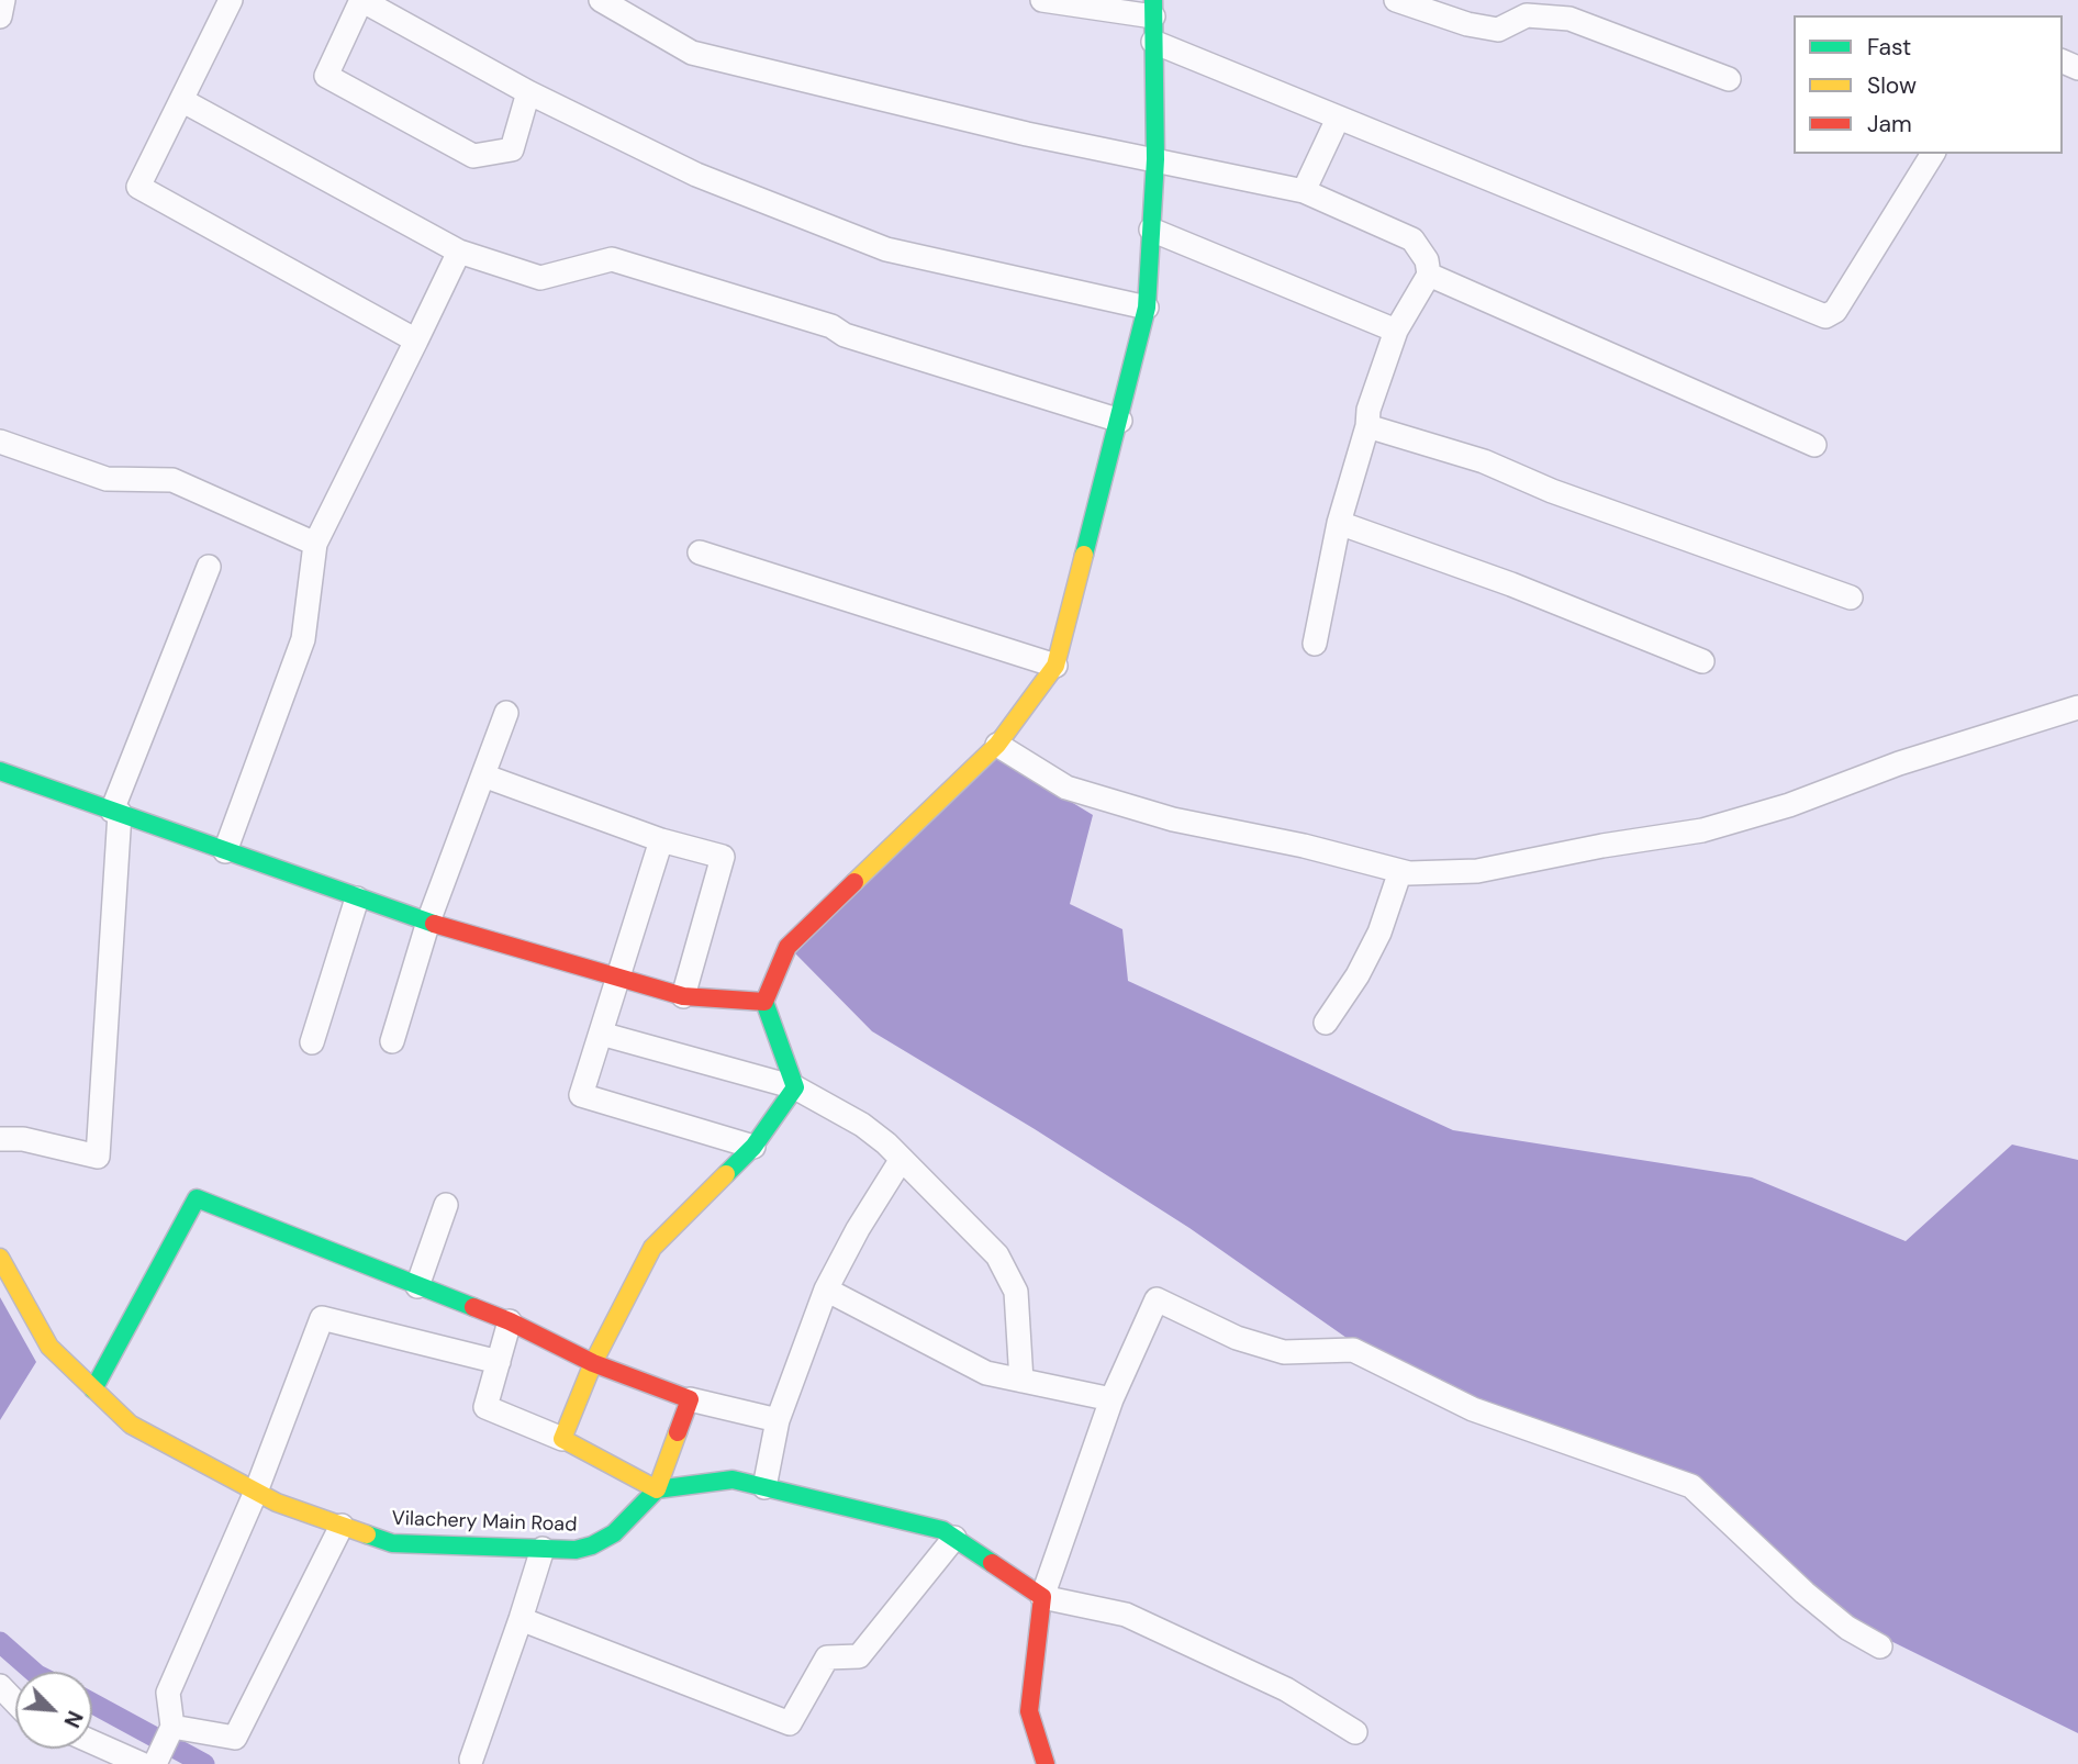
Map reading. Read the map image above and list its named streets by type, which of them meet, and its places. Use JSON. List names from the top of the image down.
{
  "streets": {
    "street": ["Vilachery Main Road"]
  },
  "legend": ["Fast", "Slow", "Jam"],
  "north": "bottom right"
}
